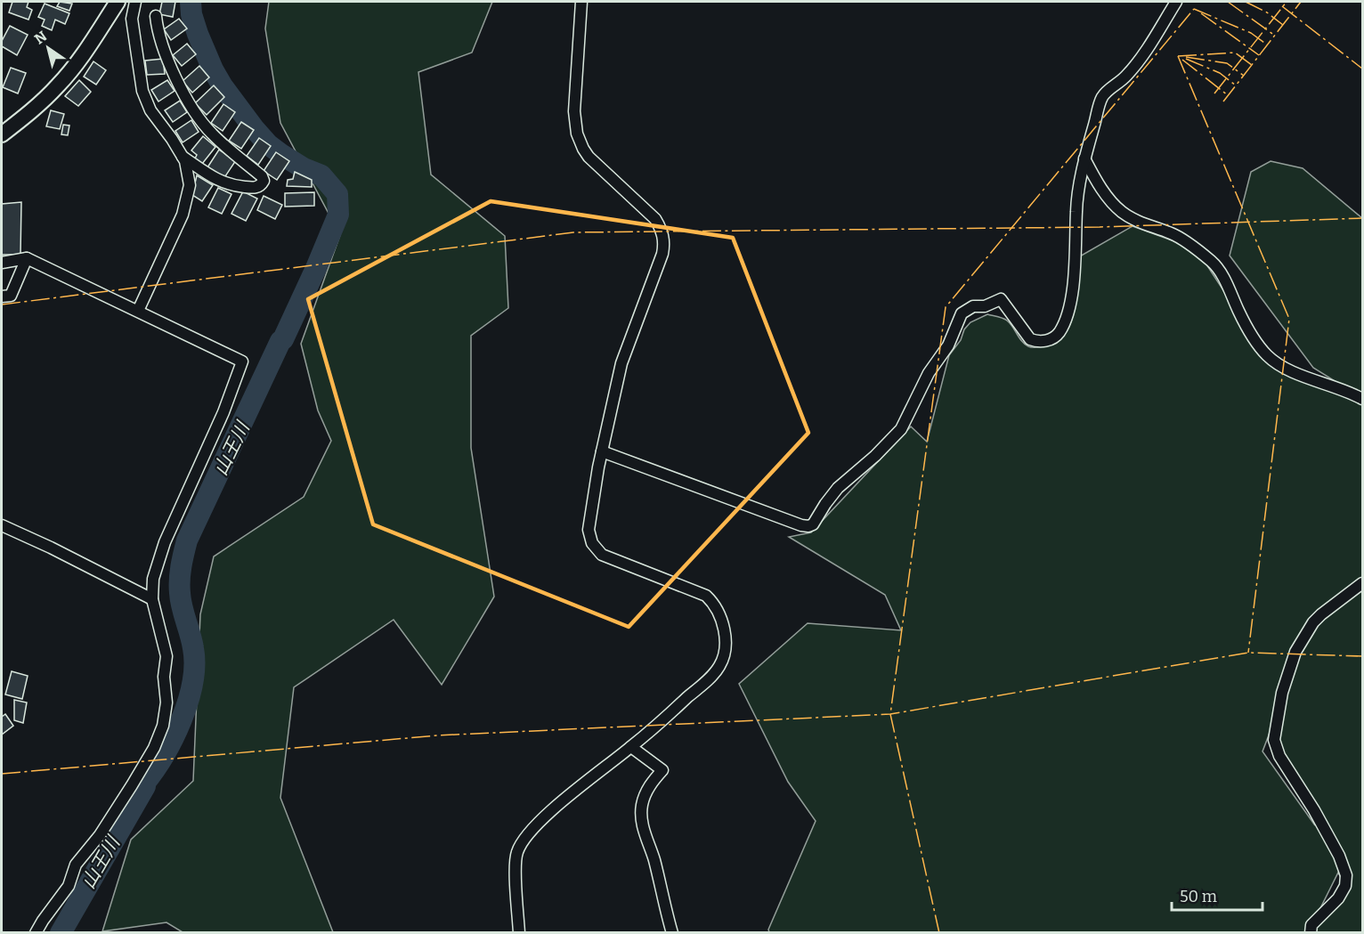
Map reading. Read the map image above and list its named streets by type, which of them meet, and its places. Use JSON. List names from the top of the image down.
{
  "water": ["山王川"],
  "scale_bar": "50 m",
  "north": "top left"
}
